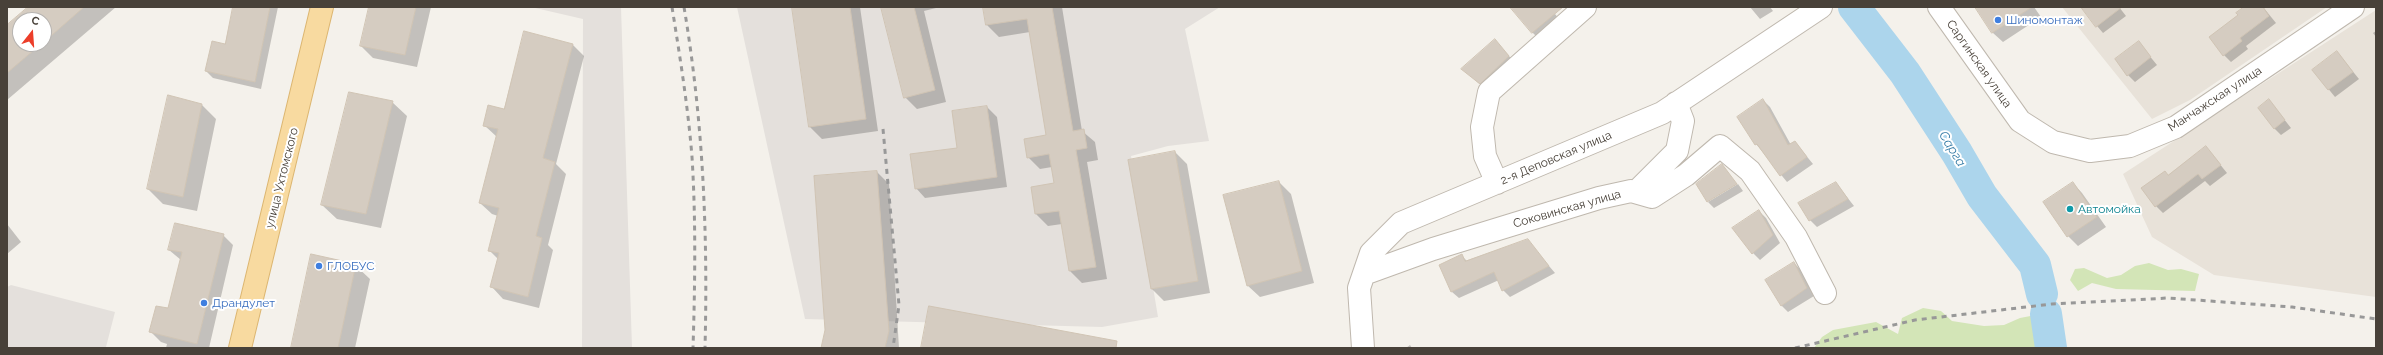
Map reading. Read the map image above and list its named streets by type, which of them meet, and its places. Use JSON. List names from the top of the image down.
{
  "streets": {
    "main road": ["улица Ухтомского"],
    "street": [
      "Саргинская улица",
      "Манчажская улица",
      "2-я Деповская улица",
      "Соковинская улица"
    ]
  },
  "crossings": [
    ["Саргинская улица", "Манчажская улица"],
    ["2-я Деповская улица", "Соковинская улица"]
  ],
  "water": ["Сарга"],
  "places": [
    "Шиномонтаж",
    "Автомойка",
    "ГЛОБУС",
    "Драндулет"
  ],
  "north": "top"
}
